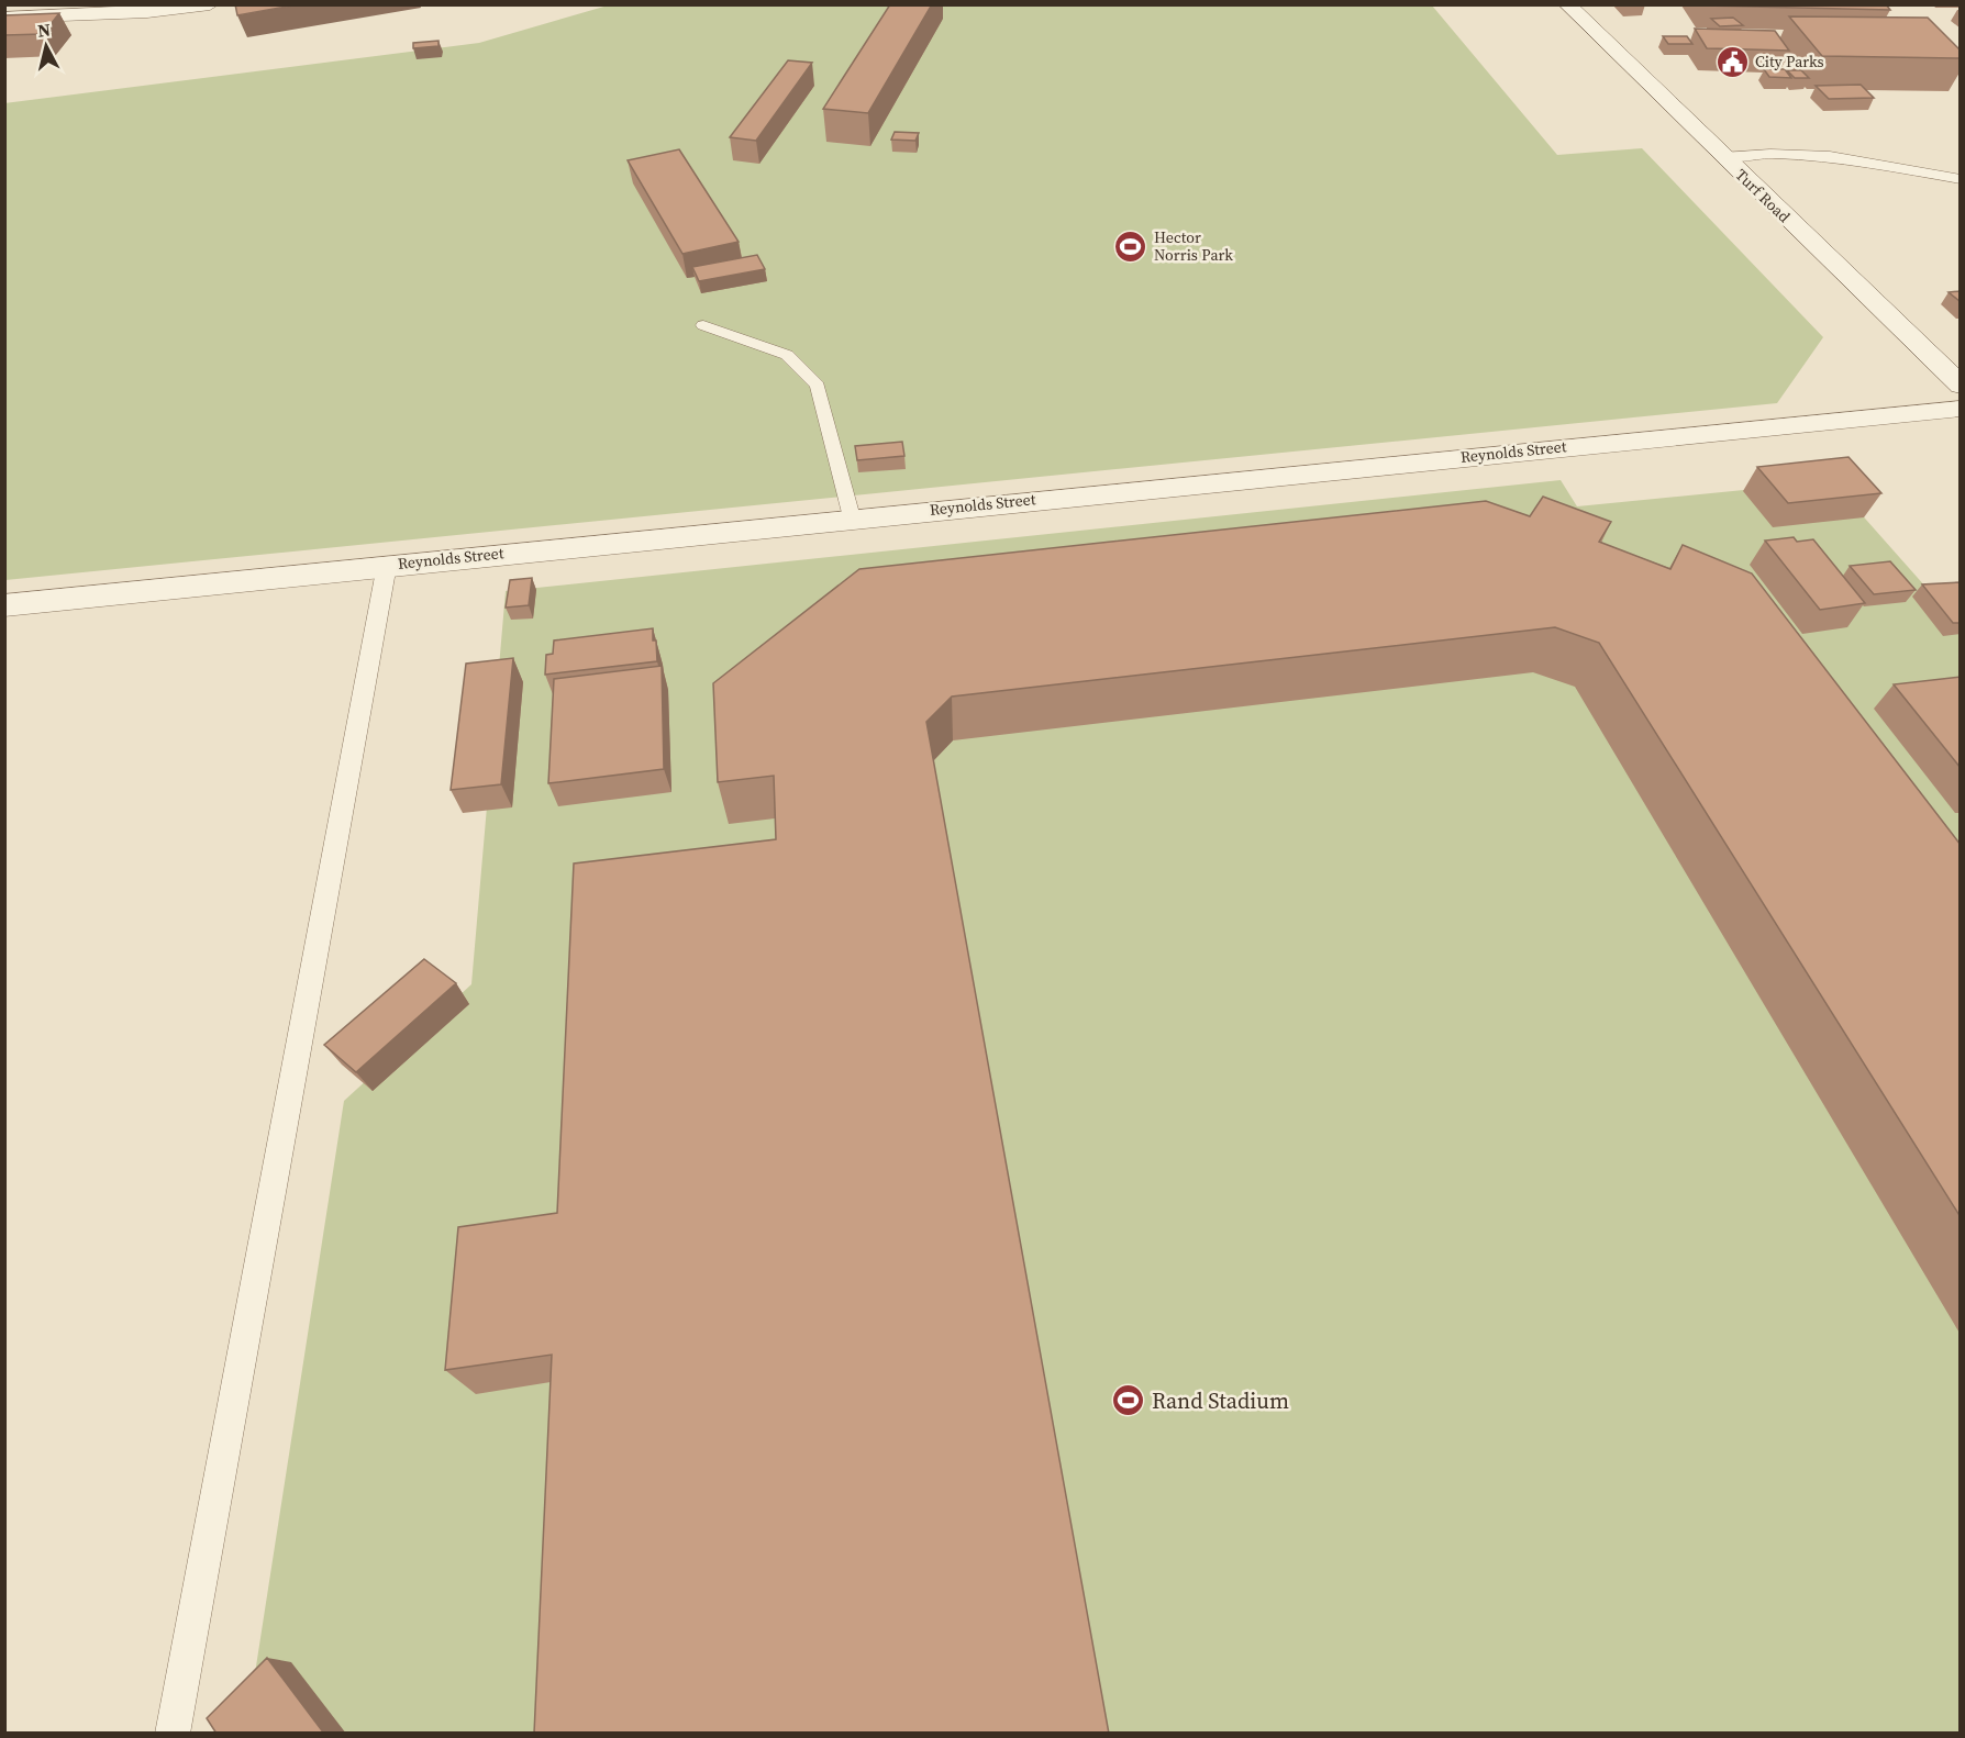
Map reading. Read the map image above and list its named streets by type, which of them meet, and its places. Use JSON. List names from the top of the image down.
{
  "streets": {
    "street": ["Turf Road", "Reynolds Street"]
  },
  "places": {
    "public building": ["City Parks"],
    "sports": ["Hector Norris Park", "Rand Stadium"]
  },
  "north": "top"
}
